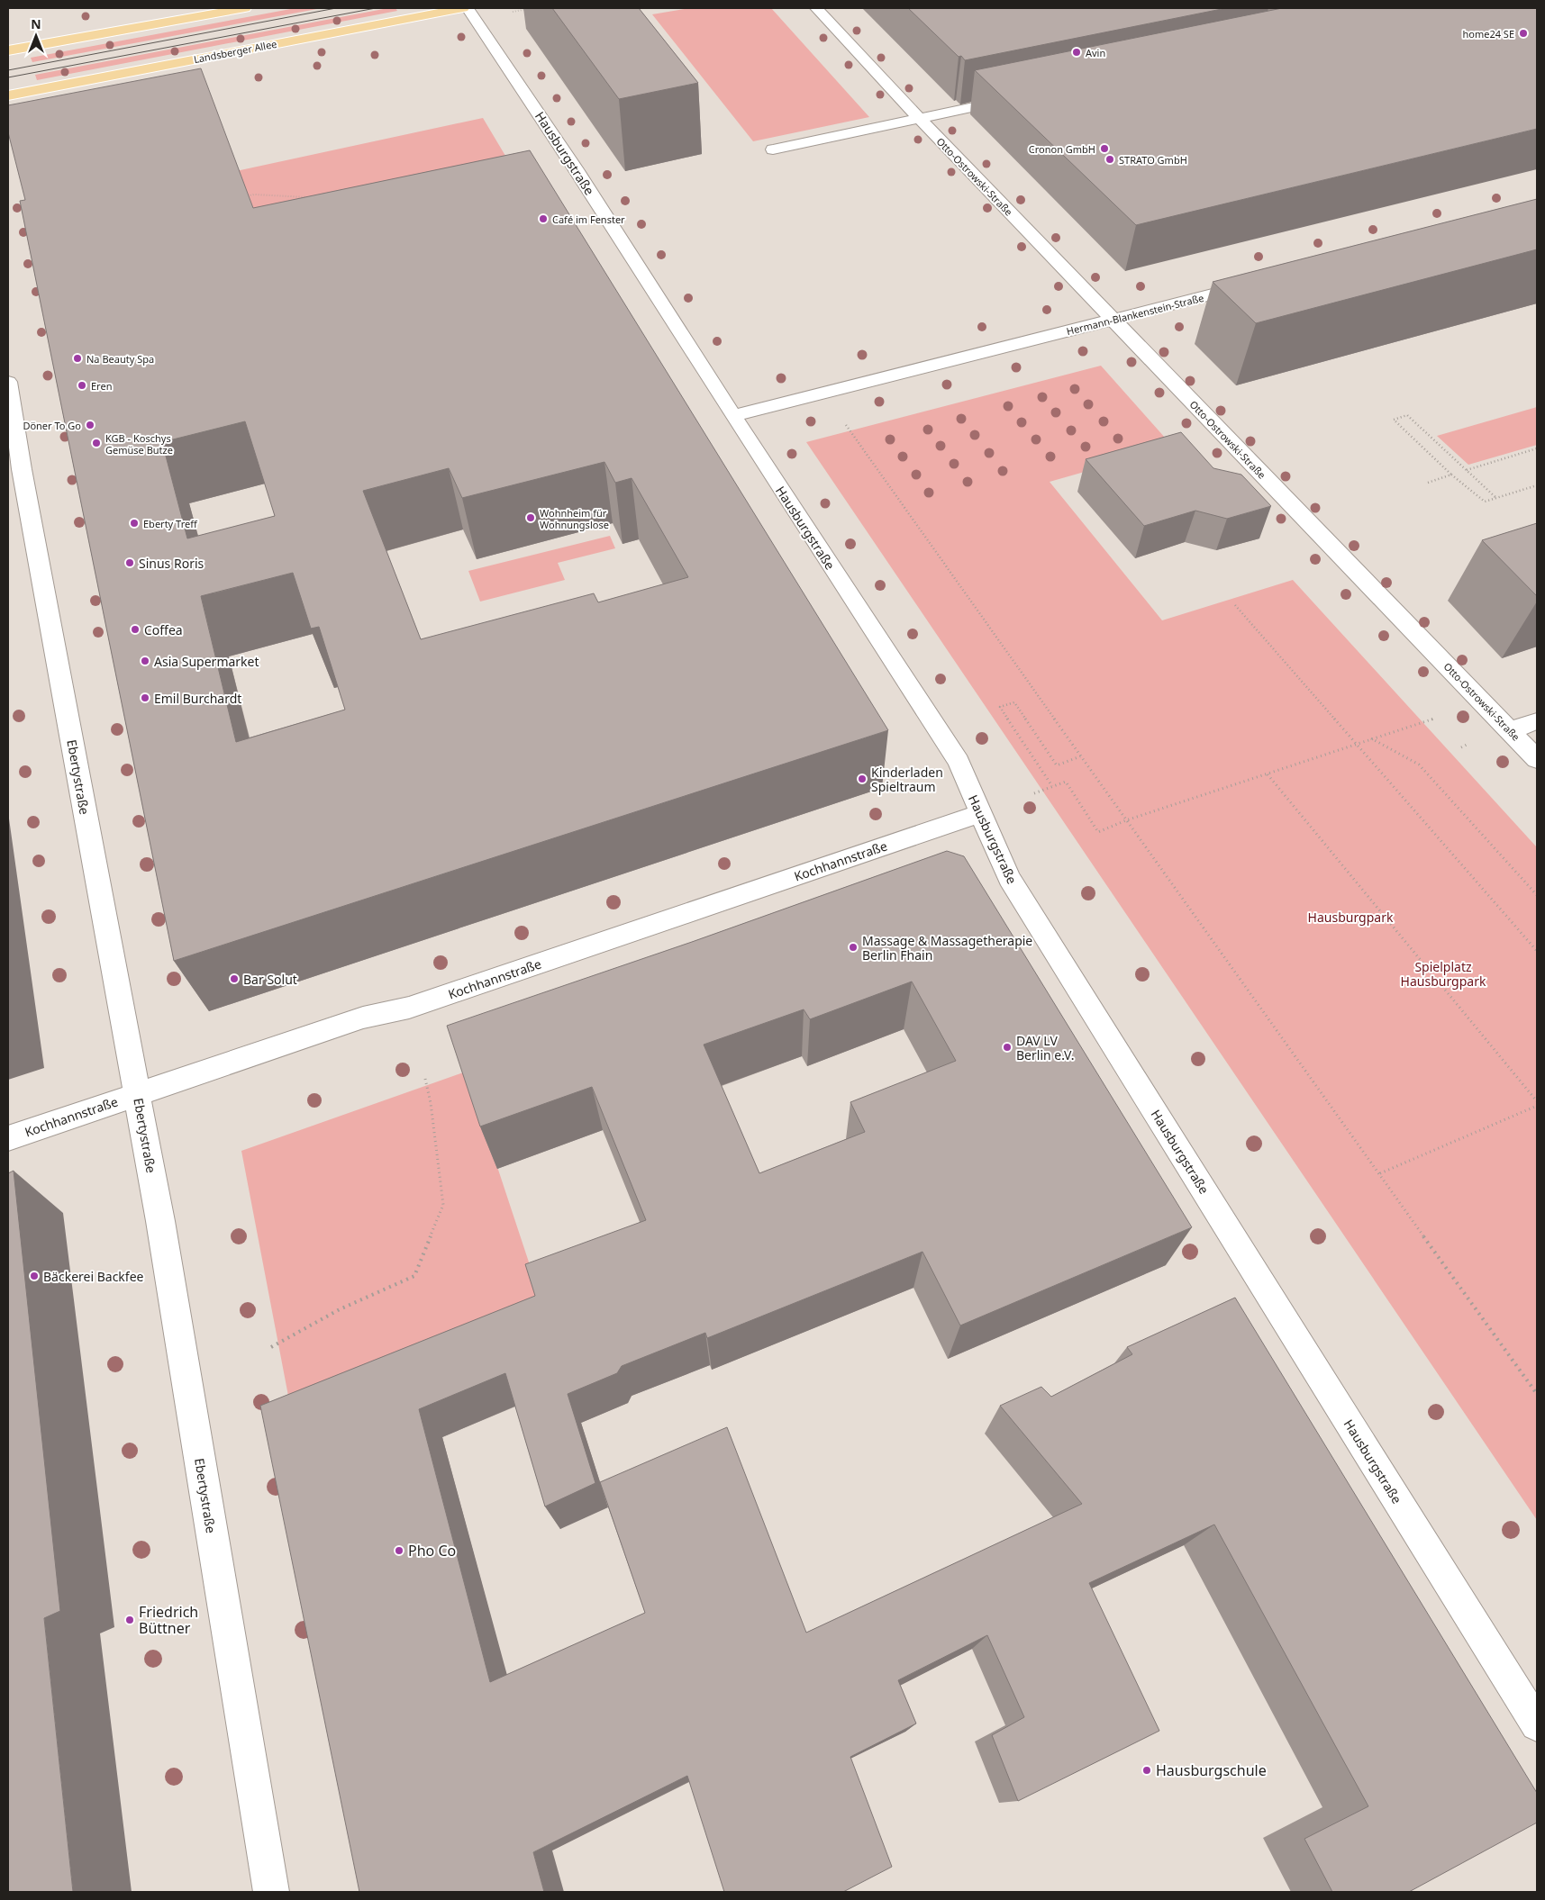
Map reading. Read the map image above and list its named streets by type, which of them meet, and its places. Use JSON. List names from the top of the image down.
{
  "streets": {
    "main road": ["Landsberger Allee"],
    "street": [
      "Hausburgstraße",
      "Otto-Ostrowski-Straße",
      "Hermann-Blankenstein-Straße",
      "Ebertystraße",
      "Kochhannstraße"
    ]
  },
  "crossings": [
    ["Hausburgstraße", "Hermann-Blankenstein-Straße"],
    ["Hausburgstraße", "Kochhannstraße"],
    ["Otto-Ostrowski-Straße", "Hermann-Blankenstein-Straße"],
    ["Ebertystraße", "Kochhannstraße"]
  ],
  "parks": ["Hausburgpark", "Spielplatz Hausburgpark"],
  "places": [
    "home24 SE",
    "Avin",
    "Cronon GmbH",
    "STRATO GmbH",
    "Café im Fenster",
    "Na Beauty Spa",
    "Eren",
    "Döner To Go",
    "KGB - Koschys Gemüse Butze",
    "Wohnheim für Wohnungslose",
    "Eberty Treff",
    "Sinus Roris",
    "Coffea",
    "Asia Supermarket",
    "Emil Burchardt",
    "Kinderladen Spieltraum",
    "Massage & Massagetherapie Berlin Fhain",
    "Bar Solut",
    "DAV LV Berlin e.V.",
    "Bäckerei Backfee",
    "Pho Co",
    "Friedrich Büttner",
    "Hausburgschule"
  ],
  "north": "top"
}
